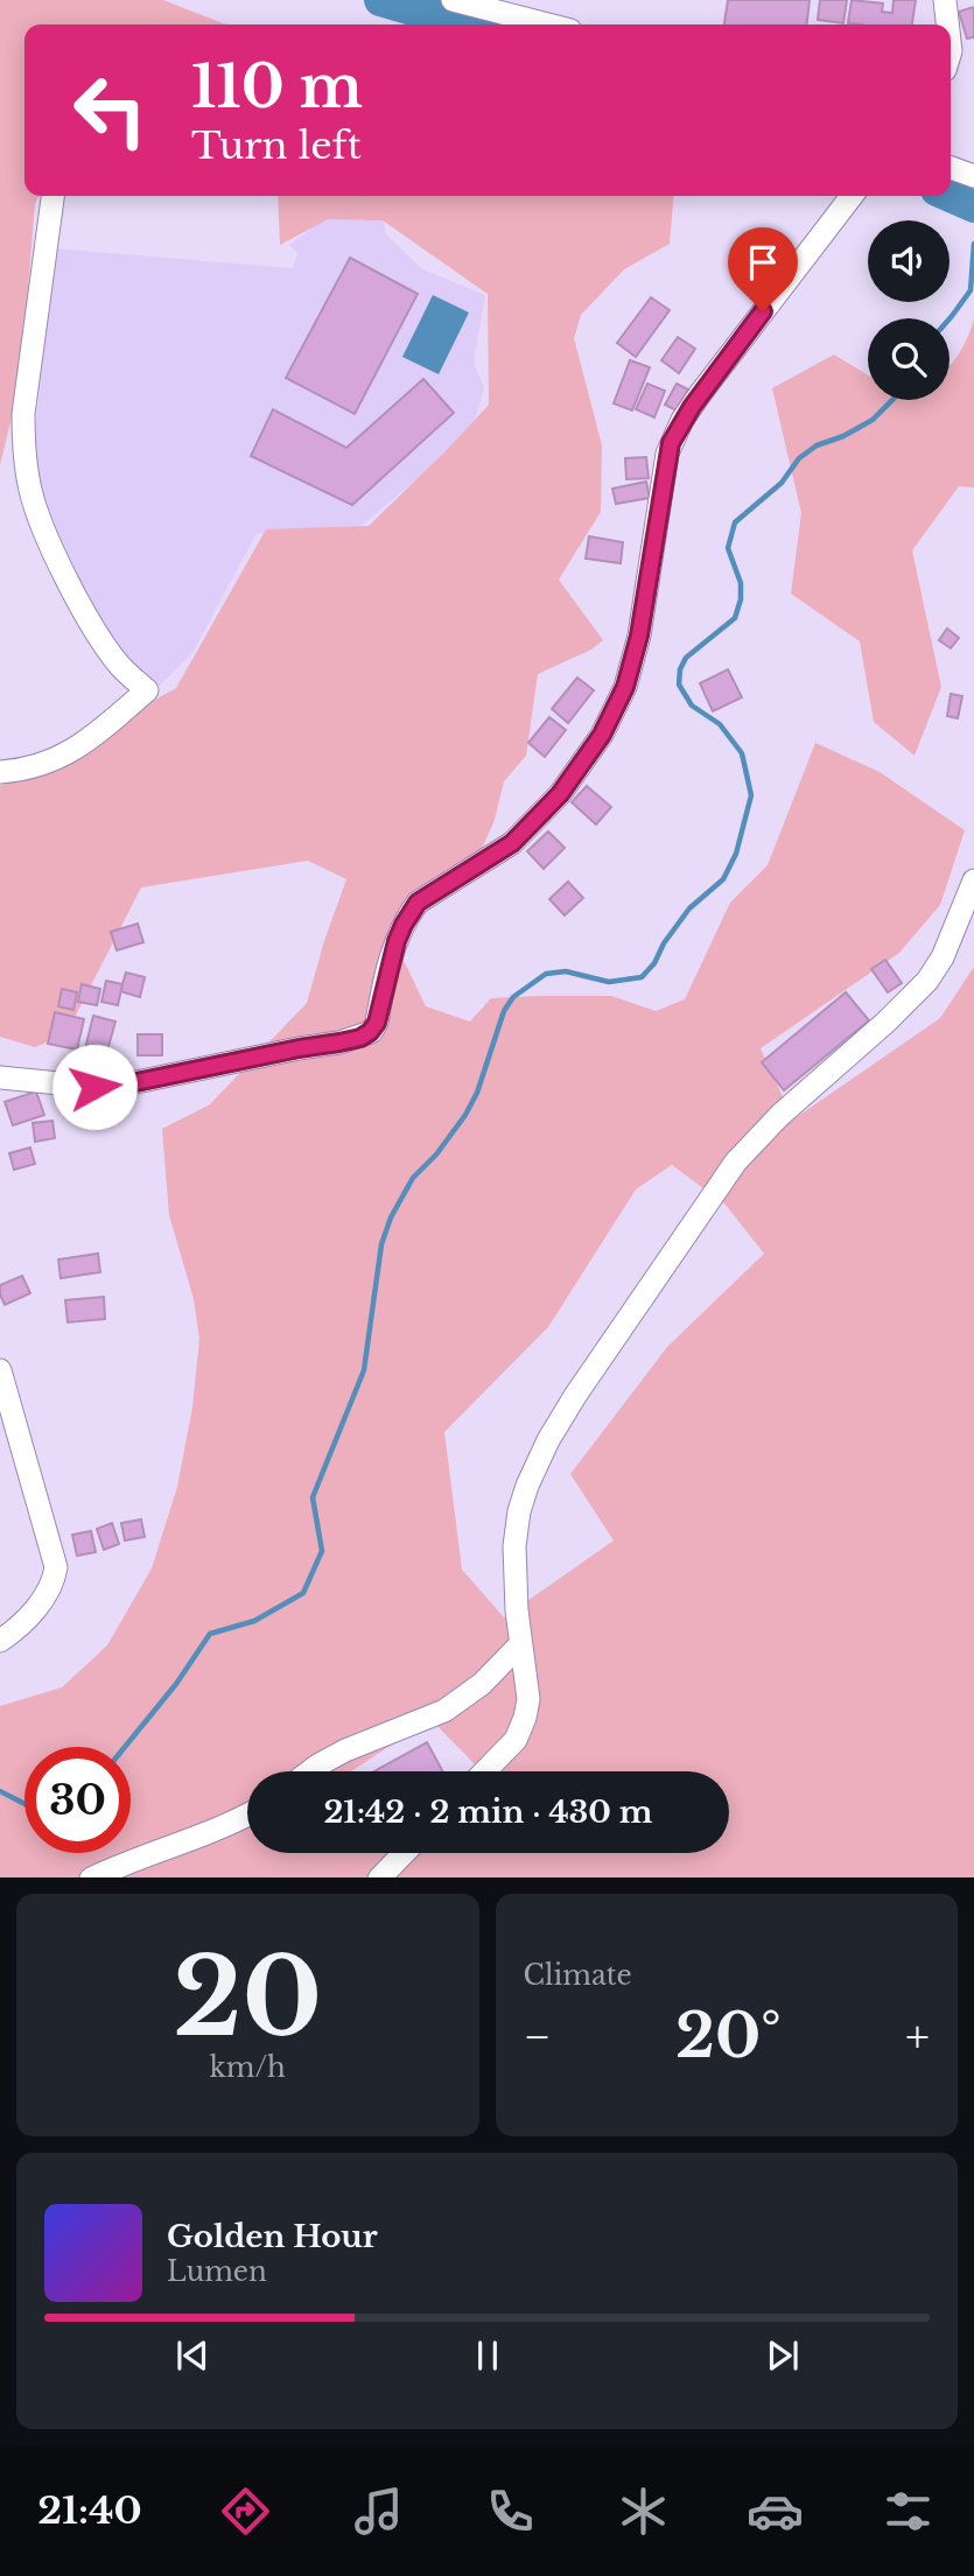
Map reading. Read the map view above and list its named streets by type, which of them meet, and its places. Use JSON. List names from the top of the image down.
{
  "page": {
    "turn": ["110 m", "Turn left"],
    "limit": "30",
    "trip": "21:42 · 2 min · 430 m",
    "tile": [
      ["20", "km/h"],
      "Climate"
    ],
    "heat": ["−", "20°", "+"],
    "song": ["Golden Hour", "Lumen"],
    "tabs": "21:40"
  }
}
